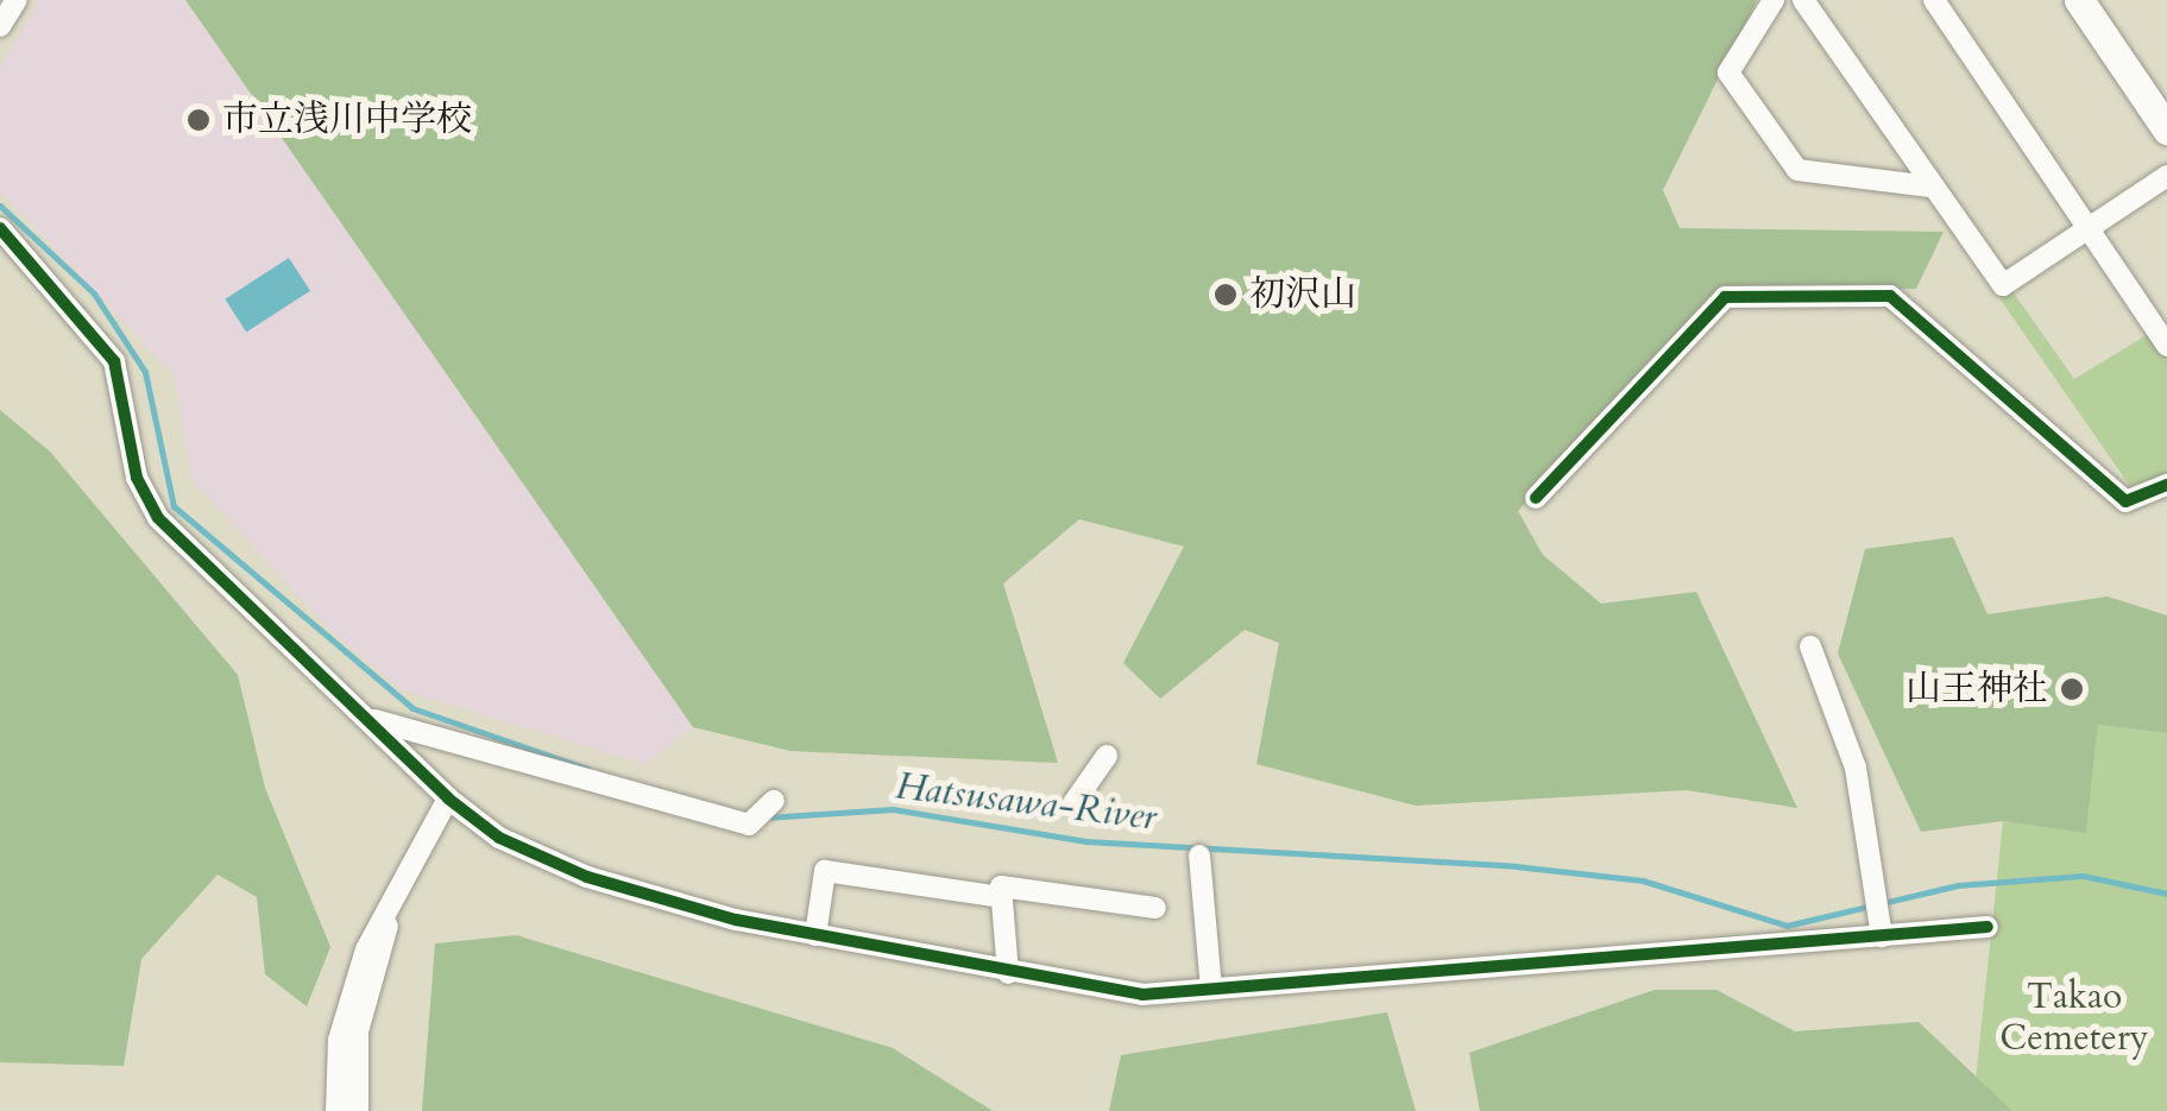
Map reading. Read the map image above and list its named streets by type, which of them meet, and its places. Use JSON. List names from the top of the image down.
{
  "water": ["Hatsusawa-River"],
  "parks": ["Takao Cemetery"],
  "places": ["市立浅川中学校", "初沢山", "山王神社"]
}
